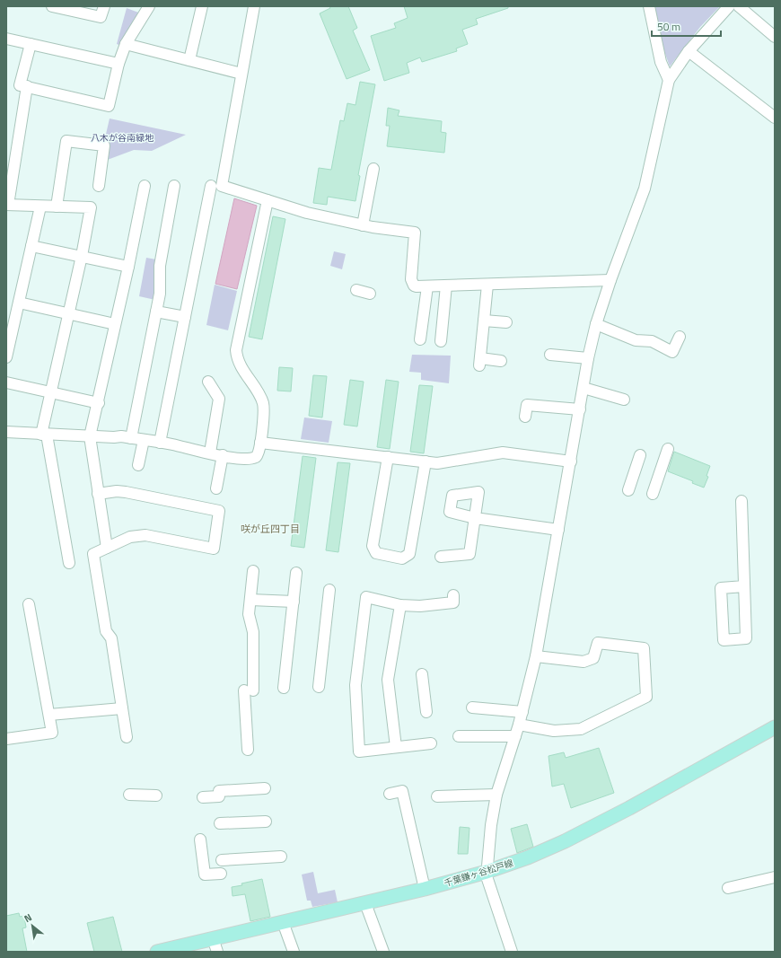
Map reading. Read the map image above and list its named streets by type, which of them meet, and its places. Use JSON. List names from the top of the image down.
{
  "streets": {
    "main road": ["千葉鎌ヶ谷松戸線"]
  },
  "districts": ["咲が丘四丁目"],
  "parks": ["八木が谷南緑地"],
  "scale_bar": "50 m",
  "north": "top left"
}
